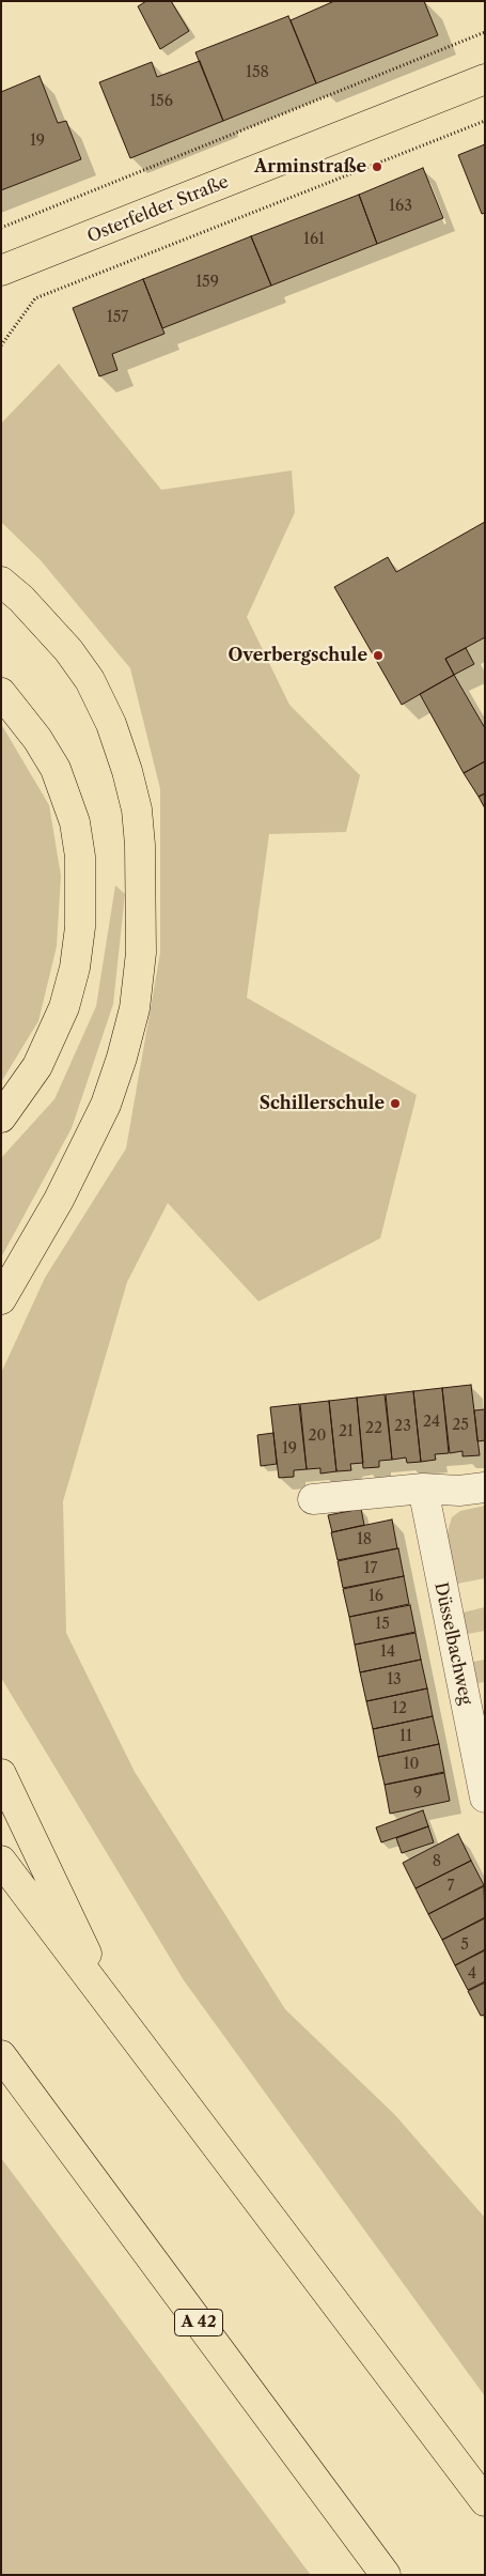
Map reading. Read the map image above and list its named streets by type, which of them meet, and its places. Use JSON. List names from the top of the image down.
{
  "streets": {
    "main road": ["Osterfelder Straße", "A 42"],
    "street": ["Düsselbachweg"]
  },
  "places": ["Arminstraße", "Overbergschule", "Schillerschule"],
  "house_numbers": [
    "158",
    "156",
    "19",
    "163",
    "161",
    "159",
    "157",
    "24",
    "25",
    "23",
    "22",
    "21",
    "20",
    "19",
    "18",
    "17",
    "16",
    "15",
    "14",
    "13",
    "12",
    "11",
    "10",
    "9",
    "8",
    "7",
    "5",
    "4"
  ]
}
